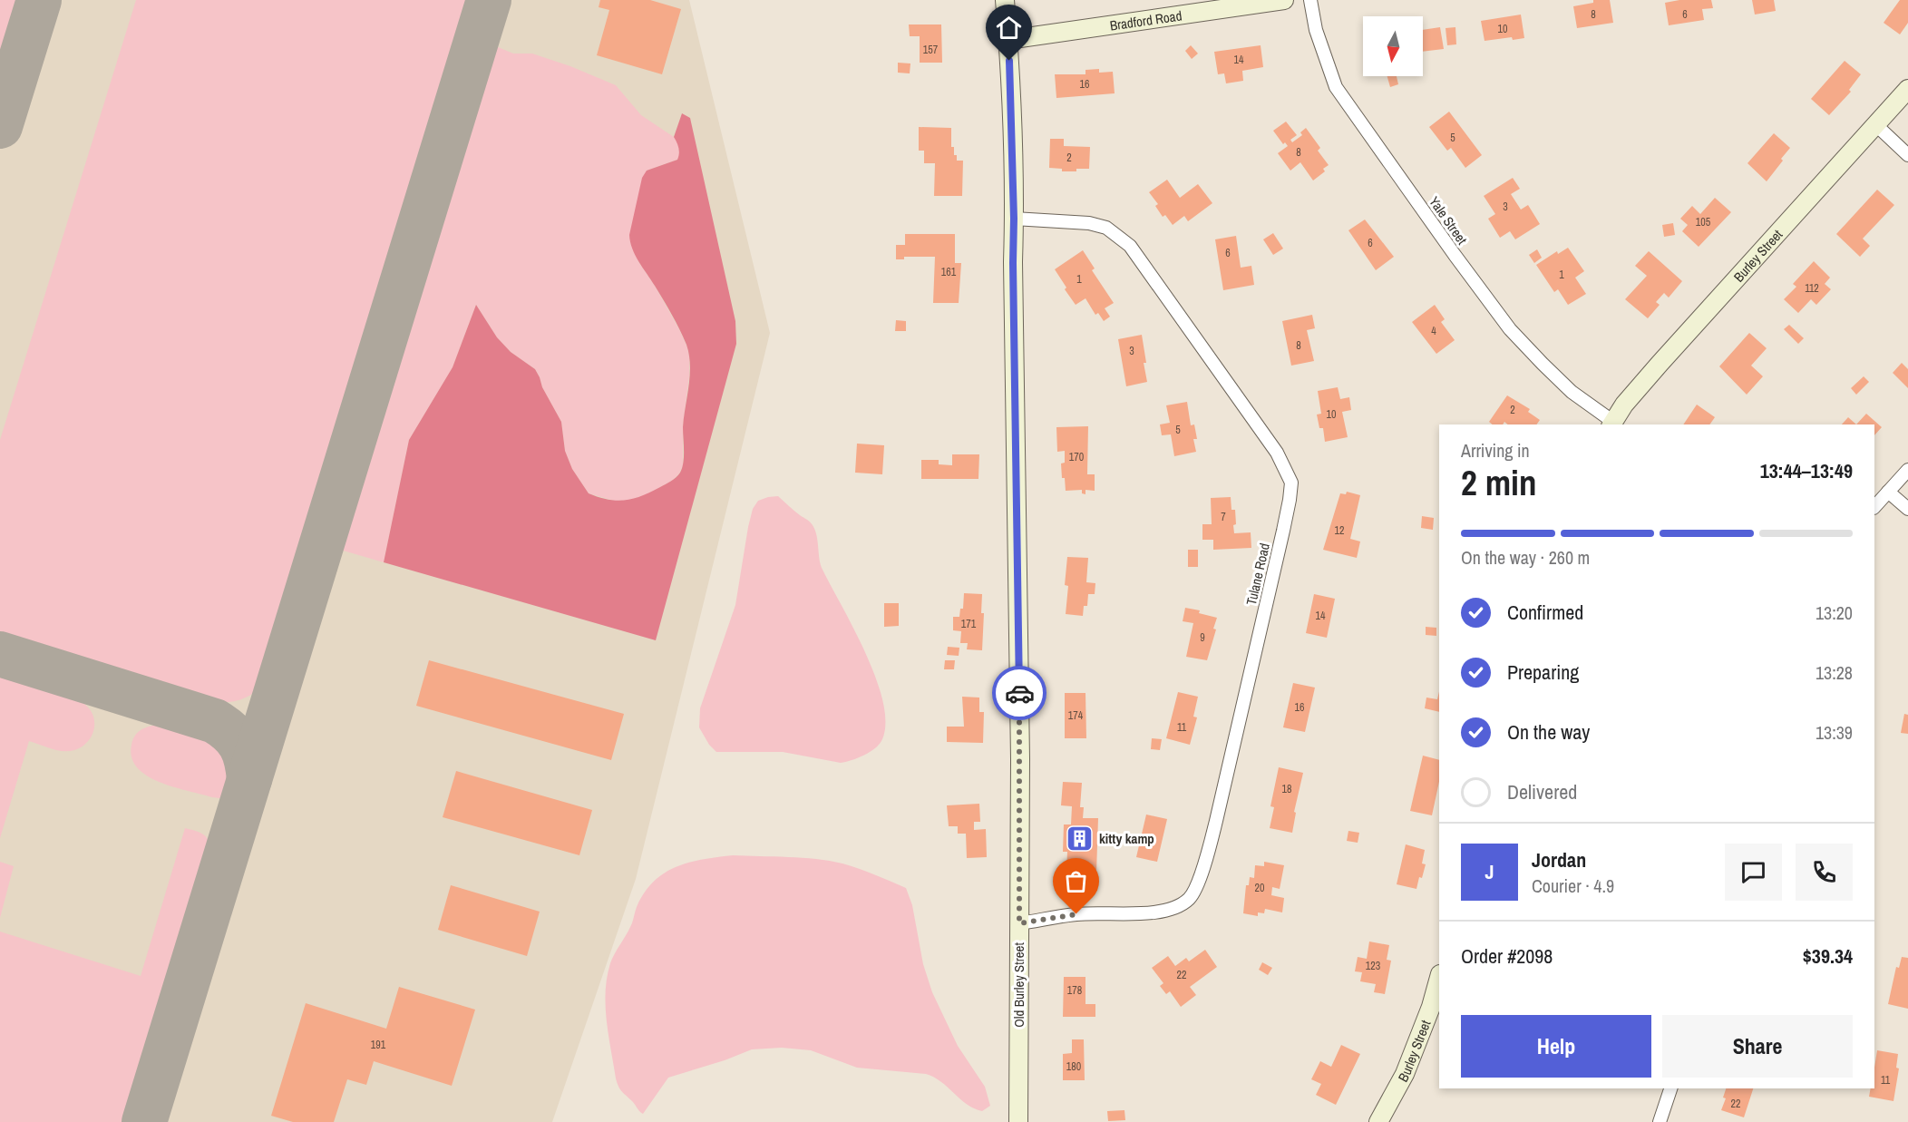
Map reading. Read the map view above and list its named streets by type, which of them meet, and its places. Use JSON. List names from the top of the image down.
{
  "streets": {
    "street": [
      "Bradford Road",
      "Yale Street",
      "Burley Street",
      "Tulane Road",
      "Old Burley Street"
    ]
  },
  "crossings": [
    ["Bradford Road", "Old Burley Street"],
    ["Yale Street", "Burley Street"],
    ["Tulane Road", "Old Burley Street"]
  ],
  "places": {
    "building": ["kitty kamp"]
  },
  "house_numbers": [
    "8",
    "6",
    "10",
    "157",
    "14",
    "16",
    "5",
    "8",
    "2",
    "3",
    "105",
    "6",
    "6",
    "161",
    "1",
    "1",
    "112",
    "4",
    "8",
    "3",
    "2",
    "10",
    "5",
    "170",
    "7",
    "12",
    "14",
    "171",
    "9",
    "16",
    "174",
    "11",
    "18",
    "20",
    "123",
    "22",
    "178",
    "191",
    "180",
    "11",
    "22"
  ],
  "north": "bottom",
  "page": {
    "heading": ["2 min", "Arriving in", "13:44–13:49"],
    "panel": [
      "Jordan",
      "Courier · 4.9",
      "Order #2098",
      "$39.34"
    ],
    "bar": "On the way · 260 m",
    "list": [
      ["Confirmed", "13:20"],
      ["Preparing", "13:28"],
      ["On the way", "13:39"],
      "Delivered"
    ],
    "round": "J",
    "buttons": ["Help", "Share"]
  }
}
